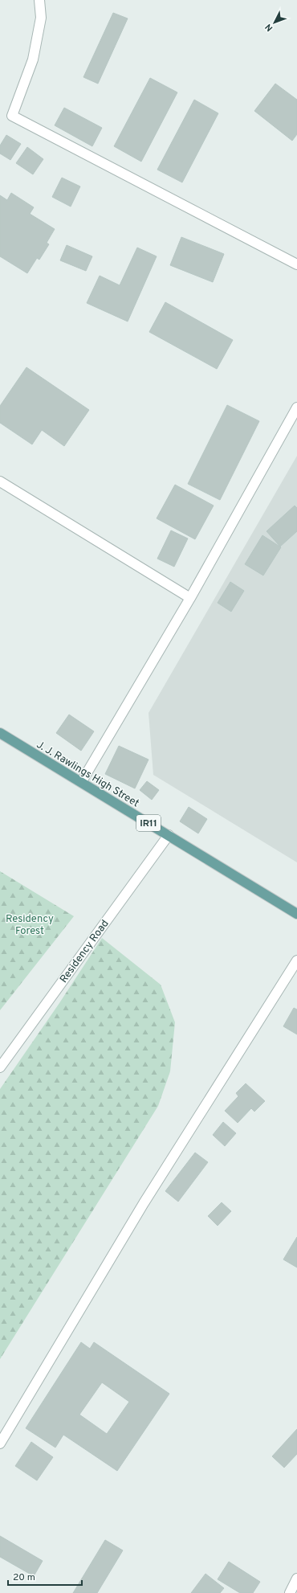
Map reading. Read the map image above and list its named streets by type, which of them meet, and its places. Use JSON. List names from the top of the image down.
{
  "streets": {
    "main road": ["J. J. Rawlings High Street", "IR11"],
    "street": ["Residency Road"]
  },
  "crossings": [
    ["J. J. Rawlings High Street", "Residency Road"]
  ],
  "parks": ["Residency Forest"],
  "scale_bar": "20 m",
  "north": "bottom left"
}
